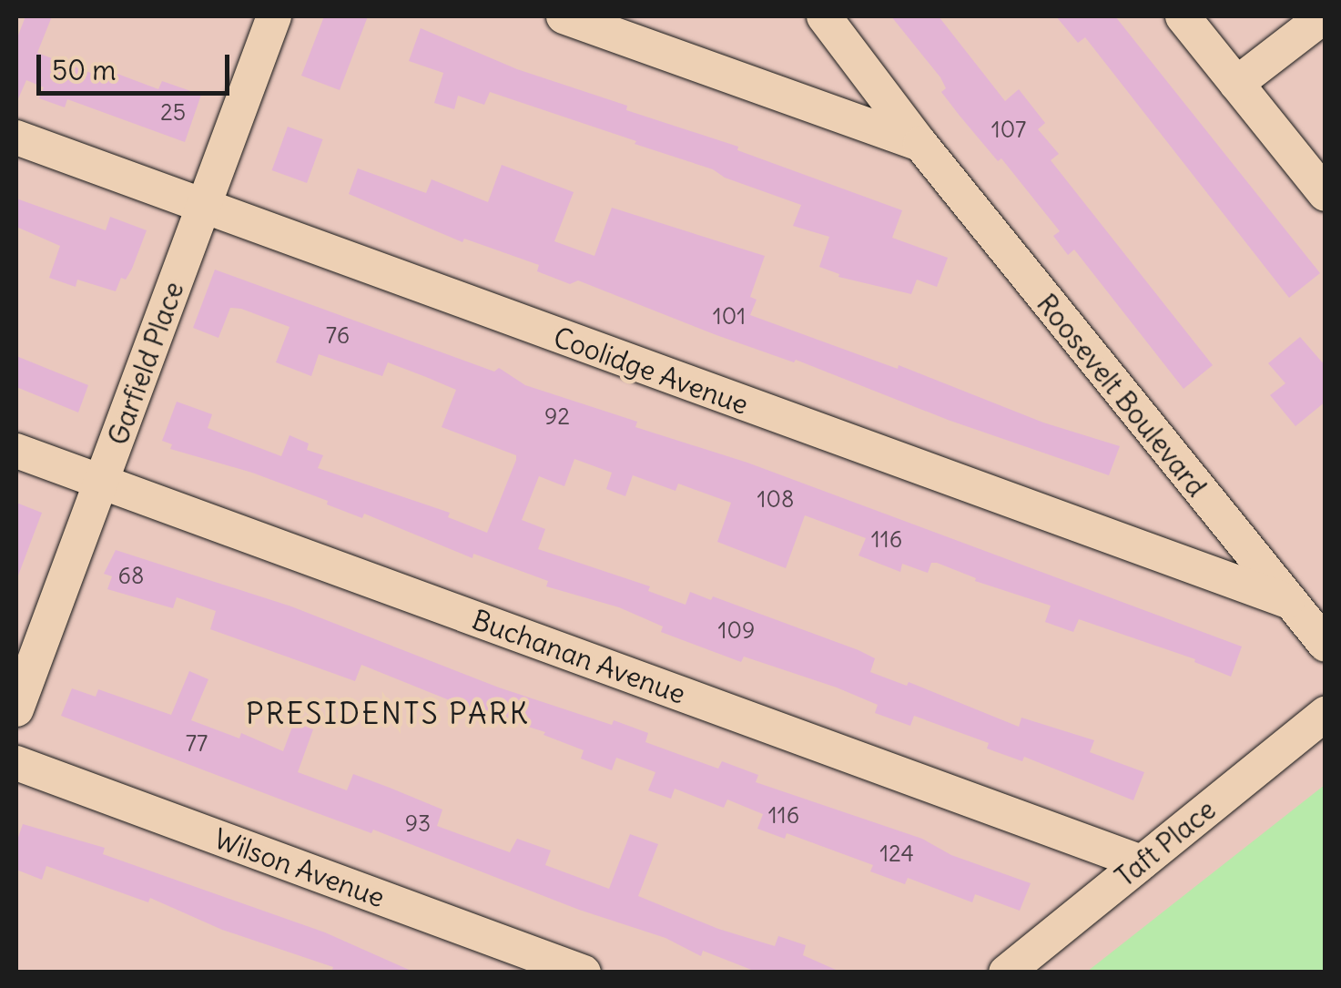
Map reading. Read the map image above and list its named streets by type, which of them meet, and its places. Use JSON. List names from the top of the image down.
{
  "streets": {
    "street": [
      "Garfield Place",
      "Coolidge Avenue",
      "Roosevelt Boulevard",
      "Buchanan Avenue",
      "Taft Place",
      "Wilson Avenue"
    ]
  },
  "crossings": [
    ["Garfield Place", "Coolidge Avenue"],
    ["Garfield Place", "Buchanan Avenue"],
    ["Coolidge Avenue", "Roosevelt Boulevard"],
    ["Buchanan Avenue", "Taft Place"]
  ],
  "districts": ["PRESIDENTS PARK"],
  "house_numbers": [
    "25",
    "107",
    "101",
    "76",
    "92",
    "108",
    "116",
    "68",
    "109",
    "77",
    "116",
    "93",
    "124"
  ],
  "scale_bar": "50 m"
}
